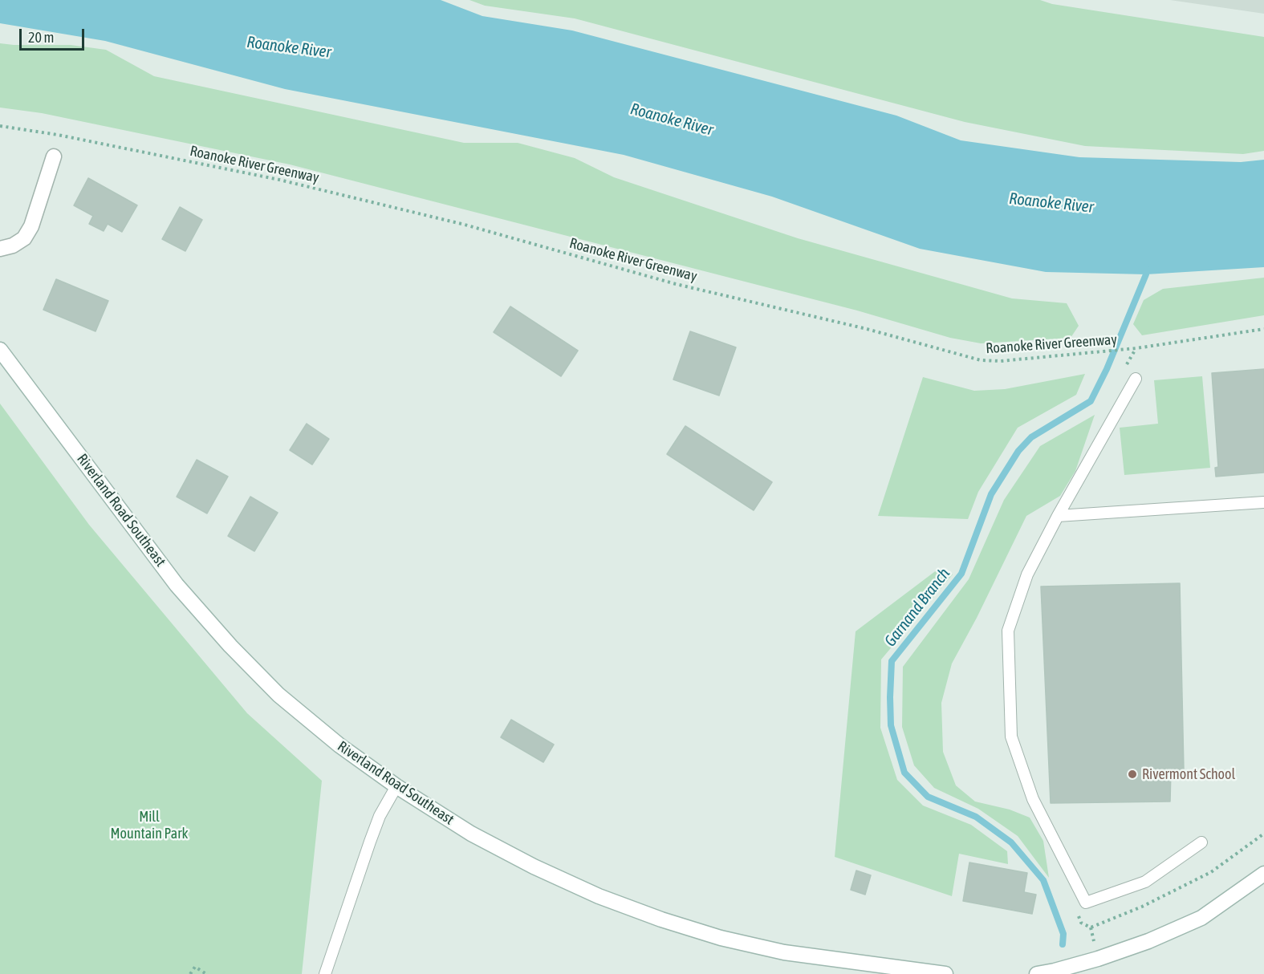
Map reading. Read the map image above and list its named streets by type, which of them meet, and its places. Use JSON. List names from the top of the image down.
{
  "streets": {
    "main road": ["Riverland Road Southeast"],
    "path": ["Roanoke River Greenway"]
  },
  "water": ["Roanoke River", "Garnand Branch"],
  "parks": ["Mill Mountain Park"],
  "places": ["Rivermont School"],
  "scale_bar": "20 m"
}
